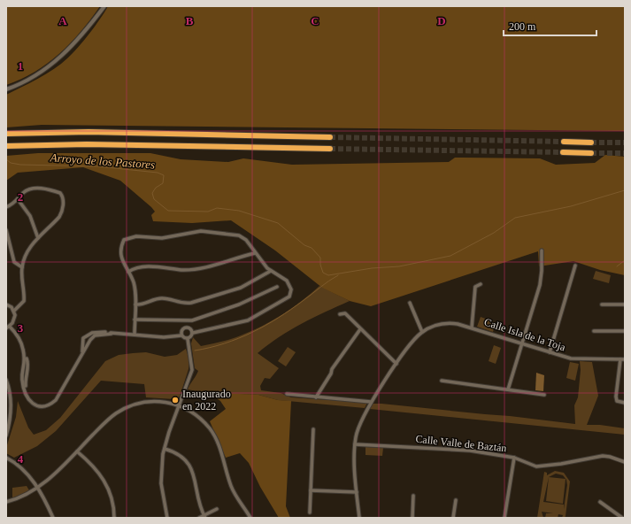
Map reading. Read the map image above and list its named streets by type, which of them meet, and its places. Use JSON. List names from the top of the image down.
{
  "streets": {
    "street": ["Calle Isla de la Toja", "Calle Valle de Baztán"]
  },
  "water": ["Arroyo de los Pastores"],
  "places": ["Inaugurado en 2022"],
  "scale_bar": "200 m",
  "grid": {
    "columns": [
      "A",
      "B",
      "C",
      "D"
    ],
    "rows": [
      "1",
      "2",
      "3",
      "4"
    ]
  }
}
